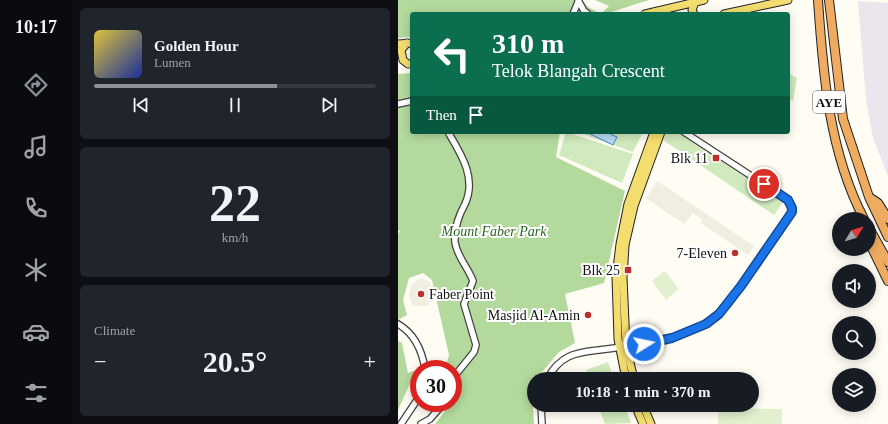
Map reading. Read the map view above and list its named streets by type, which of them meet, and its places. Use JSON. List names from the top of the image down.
{
  "streets": {
    "highway": ["AYE"]
  },
  "parks": ["Mount Faber Park"],
  "places": {
    "transit": ["Blk 11", "Blk 25"],
    "other": ["7-Eleven", "Faber Point", "Masjid Al-Amin"]
  },
  "north": "top right",
  "page": {
    "tabs": "10:17",
    "turn": ["310 m", "Telok Blangah Crescent"],
    "song": ["Golden Hour", "Lumen"],
    "then": "Then",
    "tile": [
      ["22", "km/h"],
      "Climate"
    ],
    "heat": ["−", "20.5°", "+"],
    "limit": "30",
    "trip": "10:18 · 1 min · 370 m"
  }
}
